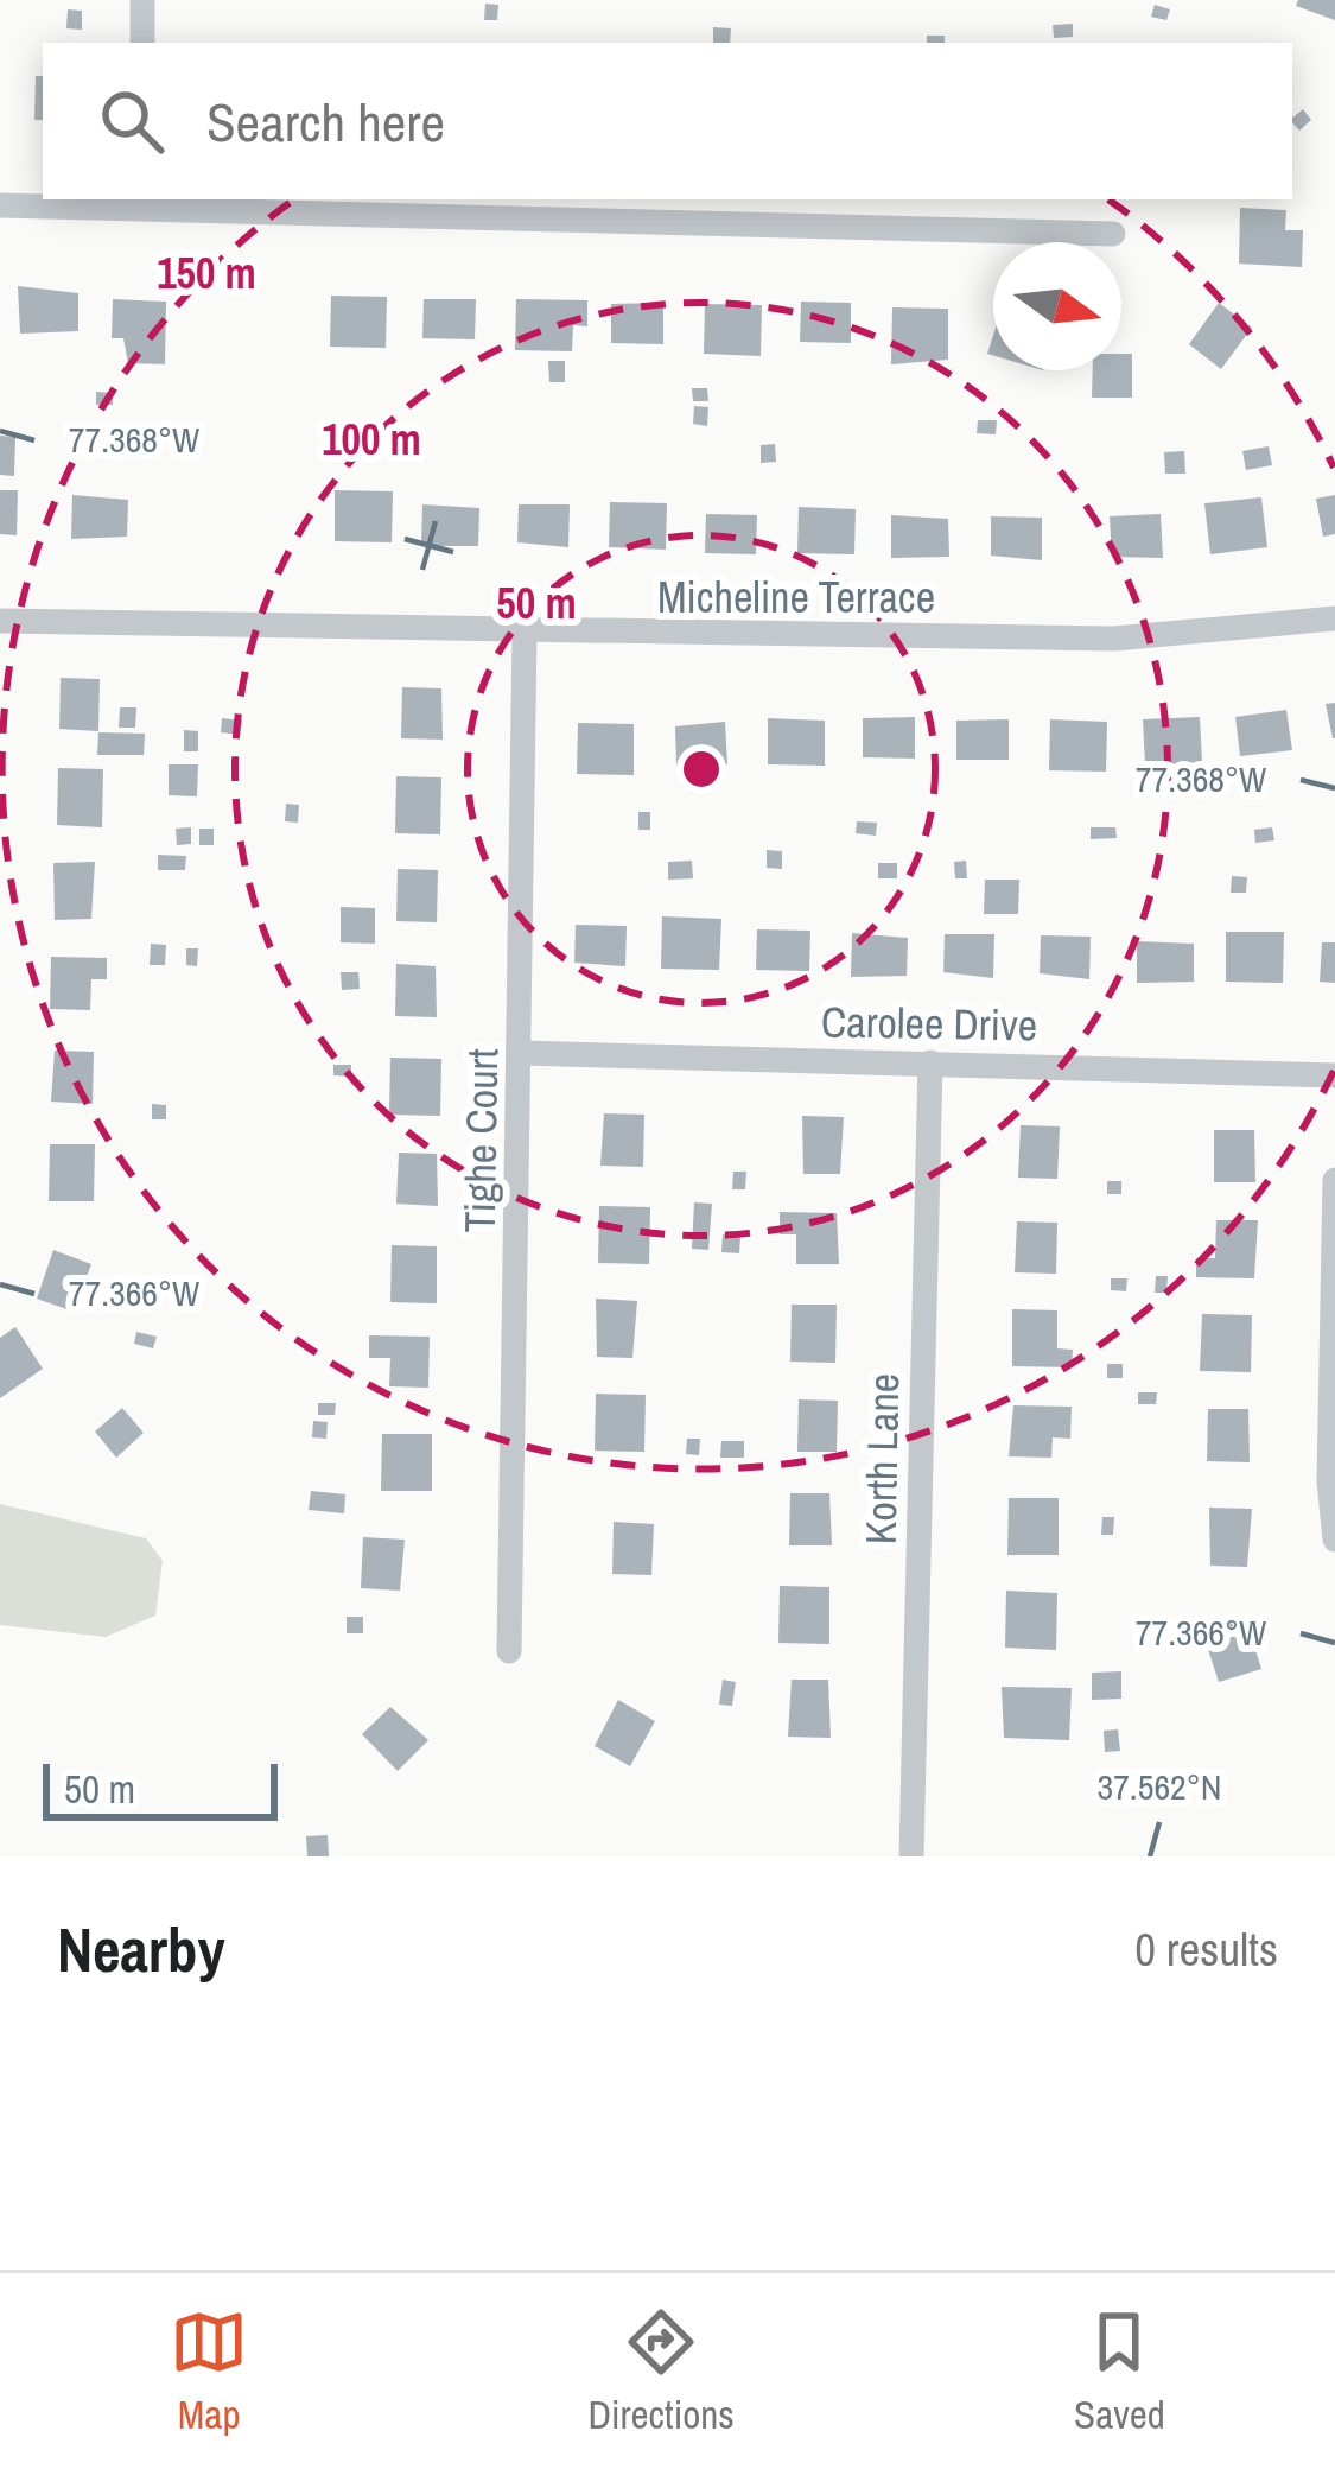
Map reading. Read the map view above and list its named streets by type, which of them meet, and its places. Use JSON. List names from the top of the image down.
{
  "streets": {
    "street": [
      "Micheline Terrace",
      "Carolee Drive",
      "Tighe Court",
      "Korth Lane"
    ]
  },
  "crossings": [
    ["Micheline Terrace", "Tighe Court"],
    ["Carolee Drive", "Tighe Court"],
    ["Carolee Drive", "Korth Lane"]
  ],
  "scale_bar": "50 m",
  "north": "right",
  "page": {
    "search": "Search here",
    "scale": "50 m",
    "heading": ["Nearby", "0 results"],
    "nav": ["Map", "Directions", "Saved"]
  },
  "coordinates": ["77.368°W", "77.366°W", "37.562°N"],
  "rings": ["150 m", "100 m", "50 m"]
}
